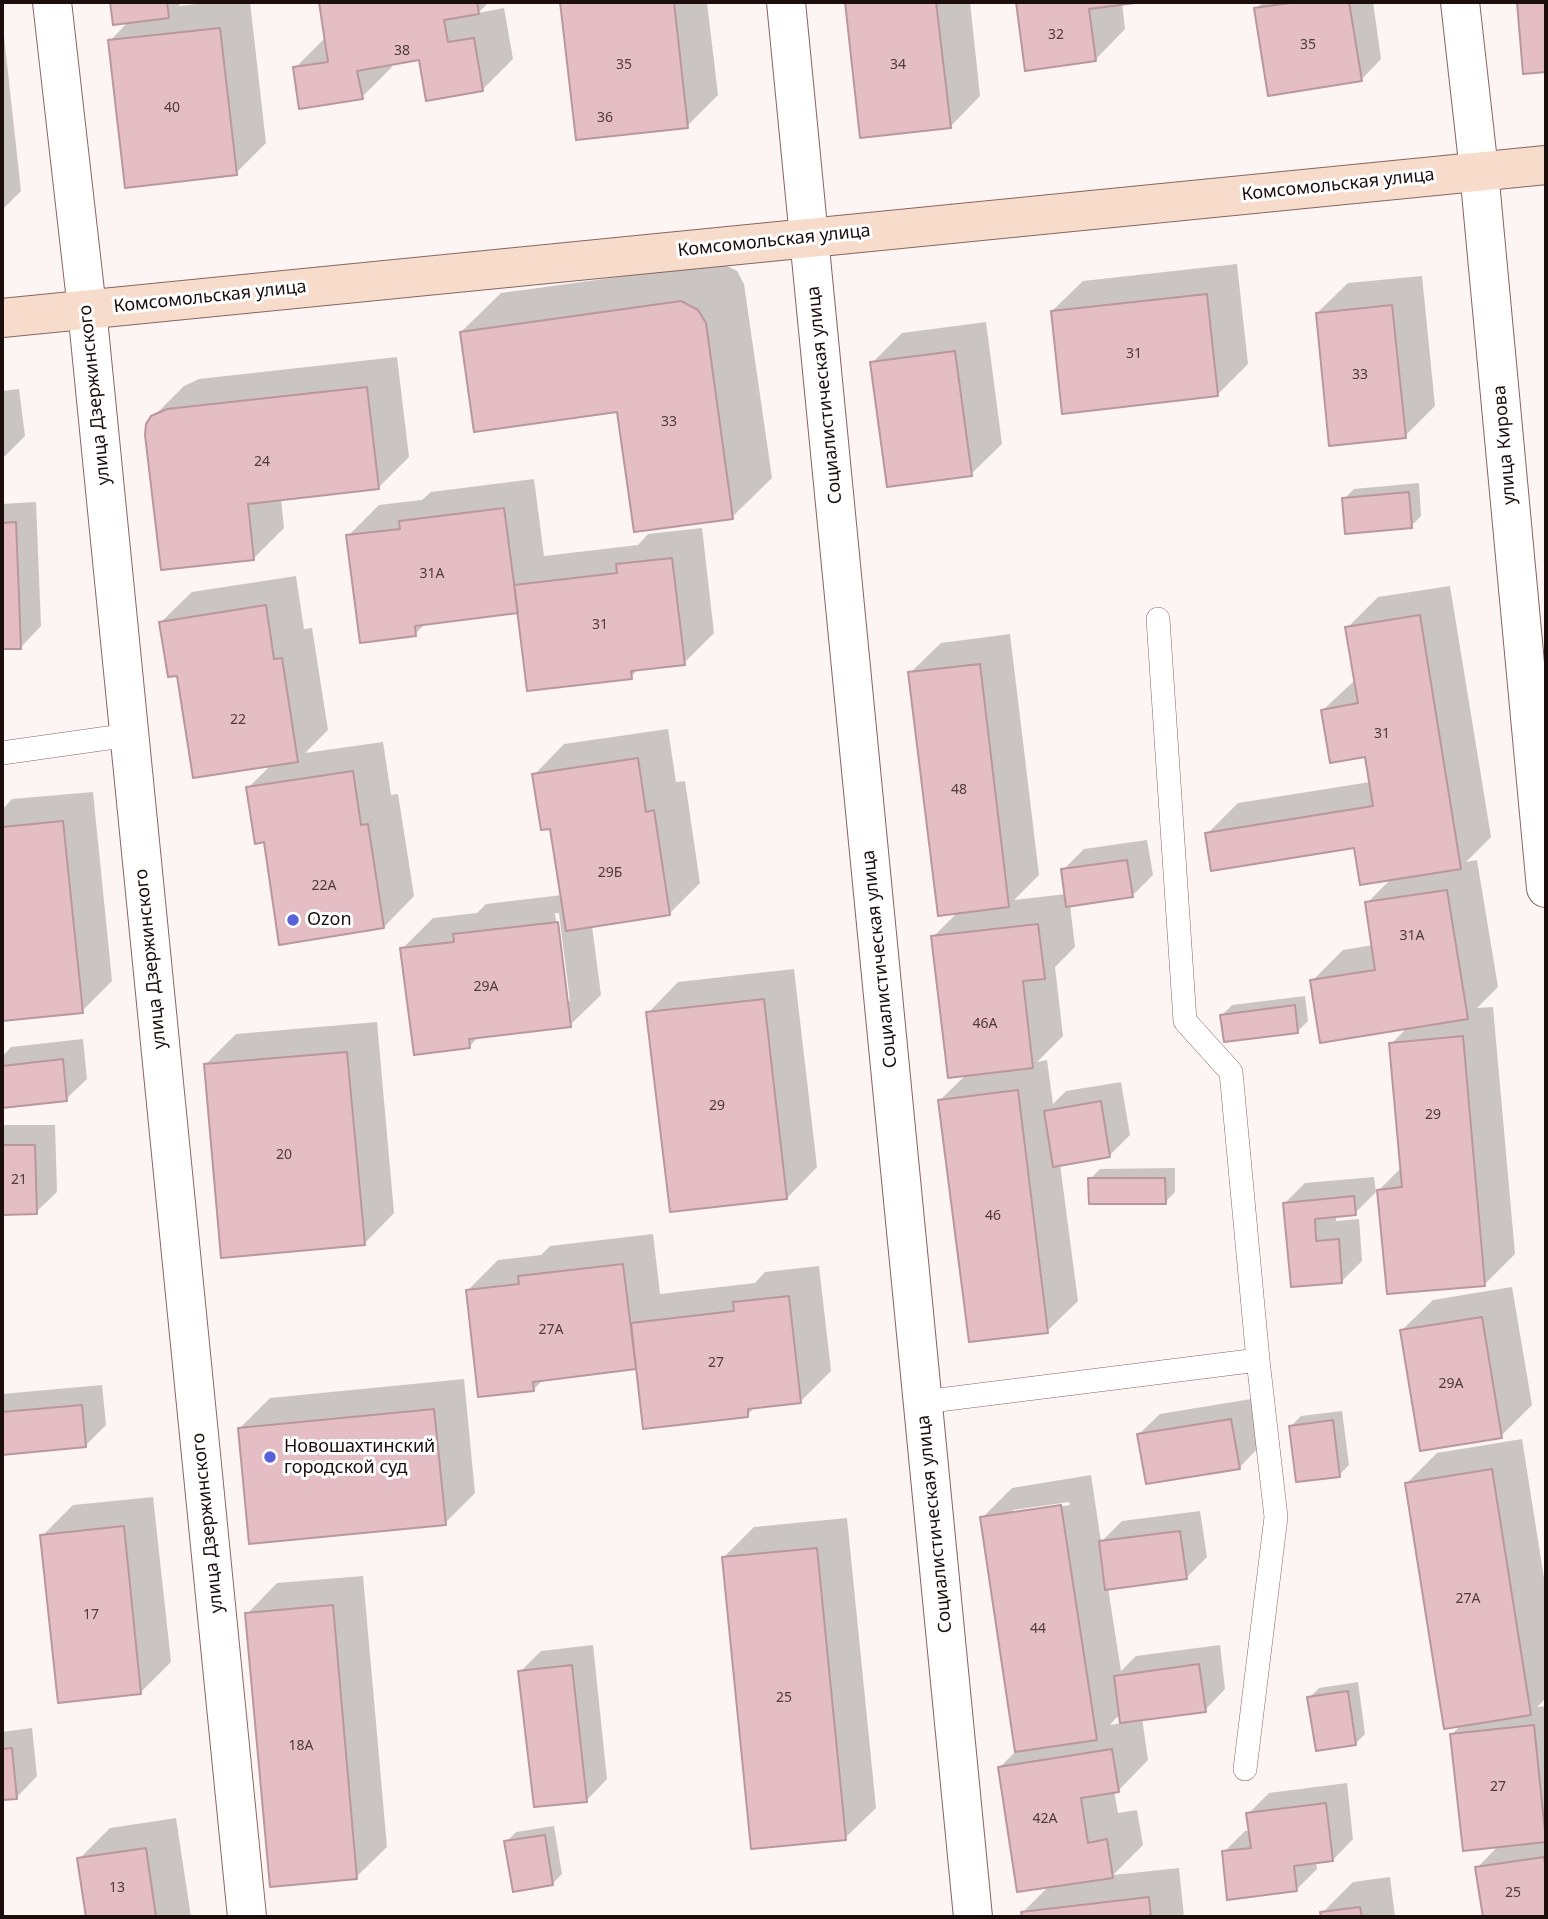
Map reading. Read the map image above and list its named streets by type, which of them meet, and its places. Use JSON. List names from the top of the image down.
{
  "streets": {
    "main road": ["Комсомольская улица"],
    "street": ["улица Дзержинского", "Социалистическая улица", "улица Кирова"]
  },
  "crossings": [
    ["Комсомольская улица", "улица Дзержинского"],
    ["Комсомольская улица", "Социалистическая улица"],
    ["Комсомольская улица", "улица Кирова"]
  ],
  "places": ["Ozon", "Новошахтинский городской суд"],
  "house_numbers": [
    "32",
    "35",
    "38",
    "35",
    "34",
    "40",
    "36",
    "31",
    "33",
    "33",
    "24",
    "31А",
    "31",
    "22",
    "31",
    "48",
    "29Б",
    "22А",
    "31А",
    "29А",
    "46А",
    "29",
    "29",
    "20",
    "21",
    "46",
    "27А",
    "27",
    "29А",
    "27А",
    "17",
    "44",
    "25",
    "18А",
    "27",
    "42А",
    "13",
    "25"
  ]
}
